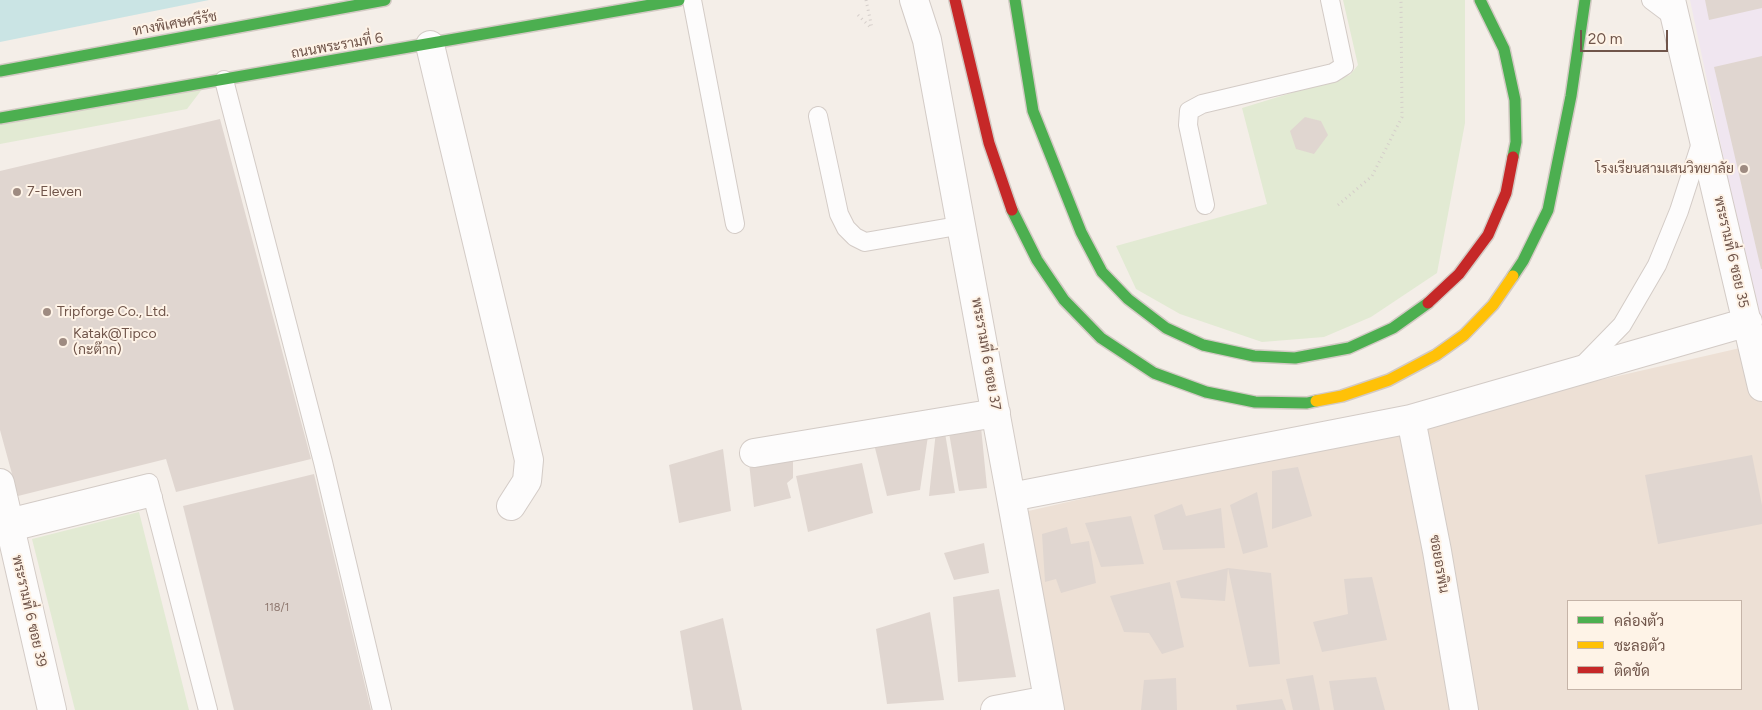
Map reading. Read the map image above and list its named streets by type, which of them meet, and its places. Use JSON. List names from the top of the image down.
{
  "streets": {
    "main road": ["ทางพิเศษศรีรัช", "ถนนพระรามที่ 6"],
    "street": [
      "พระรามที่ 6 ซอย 35",
      "พระรามที่ 6 ซอย 37",
      "ซอยอรพิน",
      "พระรามที่ 6 ซอย 39"
    ]
  },
  "places": [
    "โรงเรียนสามเสนวิทยาลัย",
    "7-Eleven",
    "Tripforge Co., Ltd.",
    "Katak@Tipco (กะต๊าก)"
  ],
  "house_numbers": ["118/1"],
  "legend": ["คล่องตัว", "ชะลอตัว", "ติดขัด"],
  "scale_bar": "20 m"
}
